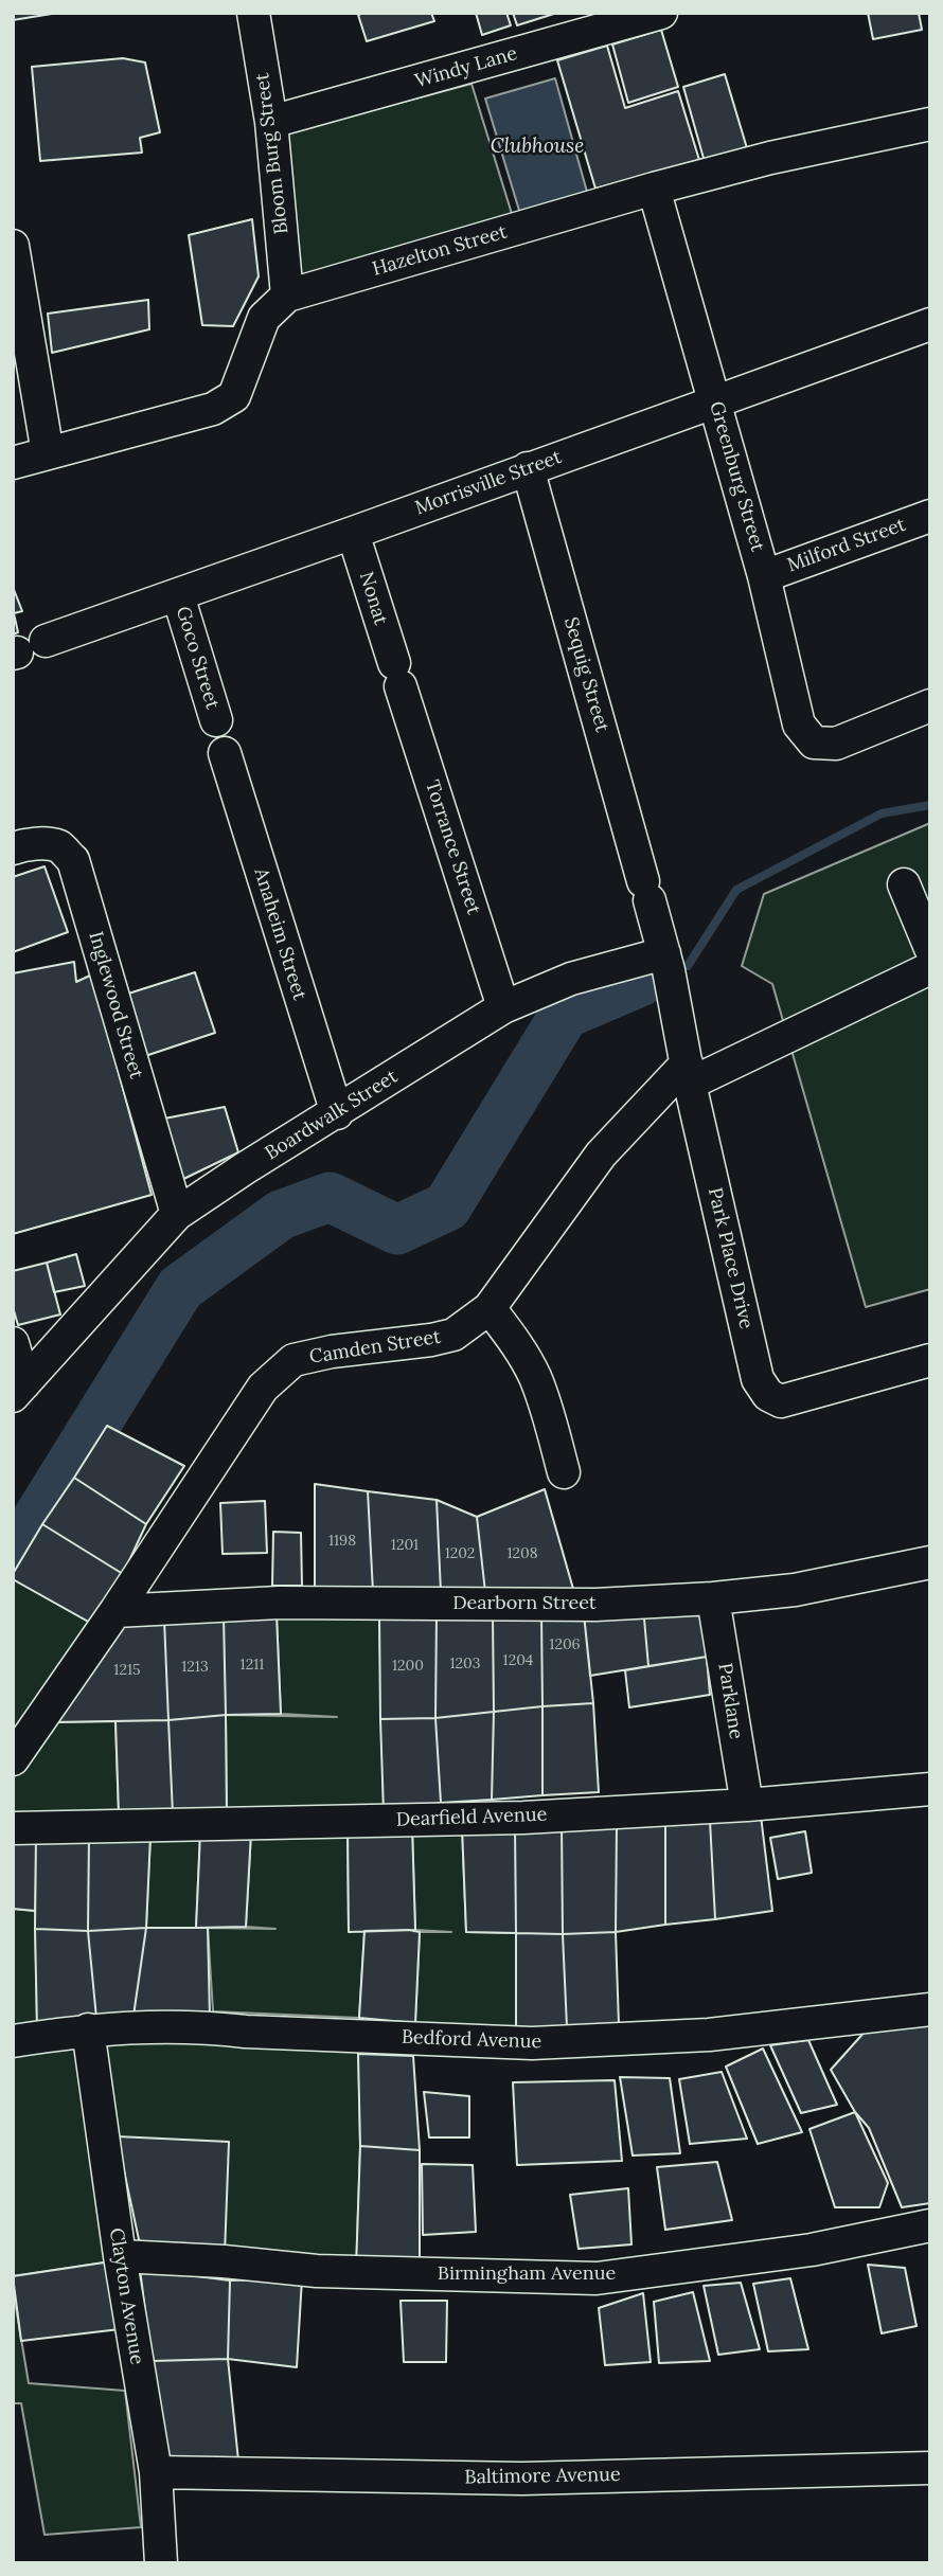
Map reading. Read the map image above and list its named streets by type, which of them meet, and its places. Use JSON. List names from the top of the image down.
{
  "streets": {
    "street": [
      "Windy Lane",
      "Bloom Burg Street",
      "Hazelton Street",
      "Greenburg Street",
      "Morrisville Street",
      "Milford Street",
      "Nonat",
      "Goco Street",
      "Sequig Street",
      "Torrance Street",
      "Anaheim Street",
      "Inglewood Street",
      "Boardwalk Street",
      "Park Place Drive",
      "Camden Street",
      "Dearborn Street",
      "Parklane",
      "Dearfield Avenue",
      "Bedford Avenue",
      "Birmingham Avenue",
      "Clayton Avenue",
      "Baltimore Avenue"
    ]
  },
  "crossings": [
    ["Windy Lane", "Bloom Burg Street"],
    ["Bloom Burg Street", "Hazelton Street"],
    ["Hazelton Street", "Greenburg Street"],
    ["Greenburg Street", "Morrisville Street"],
    ["Greenburg Street", "Milford Street"],
    ["Morrisville Street", "Nonat"],
    ["Morrisville Street", "Goco Street"],
    ["Morrisville Street", "Sequig Street"],
    ["Nonat", "Torrance Street"],
    ["Sequig Street", "Boardwalk Street"],
    ["Sequig Street", "Park Place Drive"],
    ["Torrance Street", "Boardwalk Street"],
    ["Anaheim Street", "Boardwalk Street"],
    ["Inglewood Street", "Boardwalk Street"],
    ["Boardwalk Street", "Park Place Drive"],
    ["Park Place Drive", "Camden Street"],
    ["Camden Street", "Dearborn Street"],
    ["Dearborn Street", "Parklane"],
    ["Parklane", "Dearfield Avenue"],
    ["Bedford Avenue", "Clayton Avenue"],
    ["Birmingham Avenue", "Clayton Avenue"],
    ["Clayton Avenue", "Baltimore Avenue"]
  ],
  "water": ["Clubhouse"],
  "house_numbers": [
    "1198",
    "1201",
    "1202",
    "1208",
    "1206",
    "1204",
    "1203",
    "1211",
    "1200",
    "1213",
    "1215"
  ]
}
